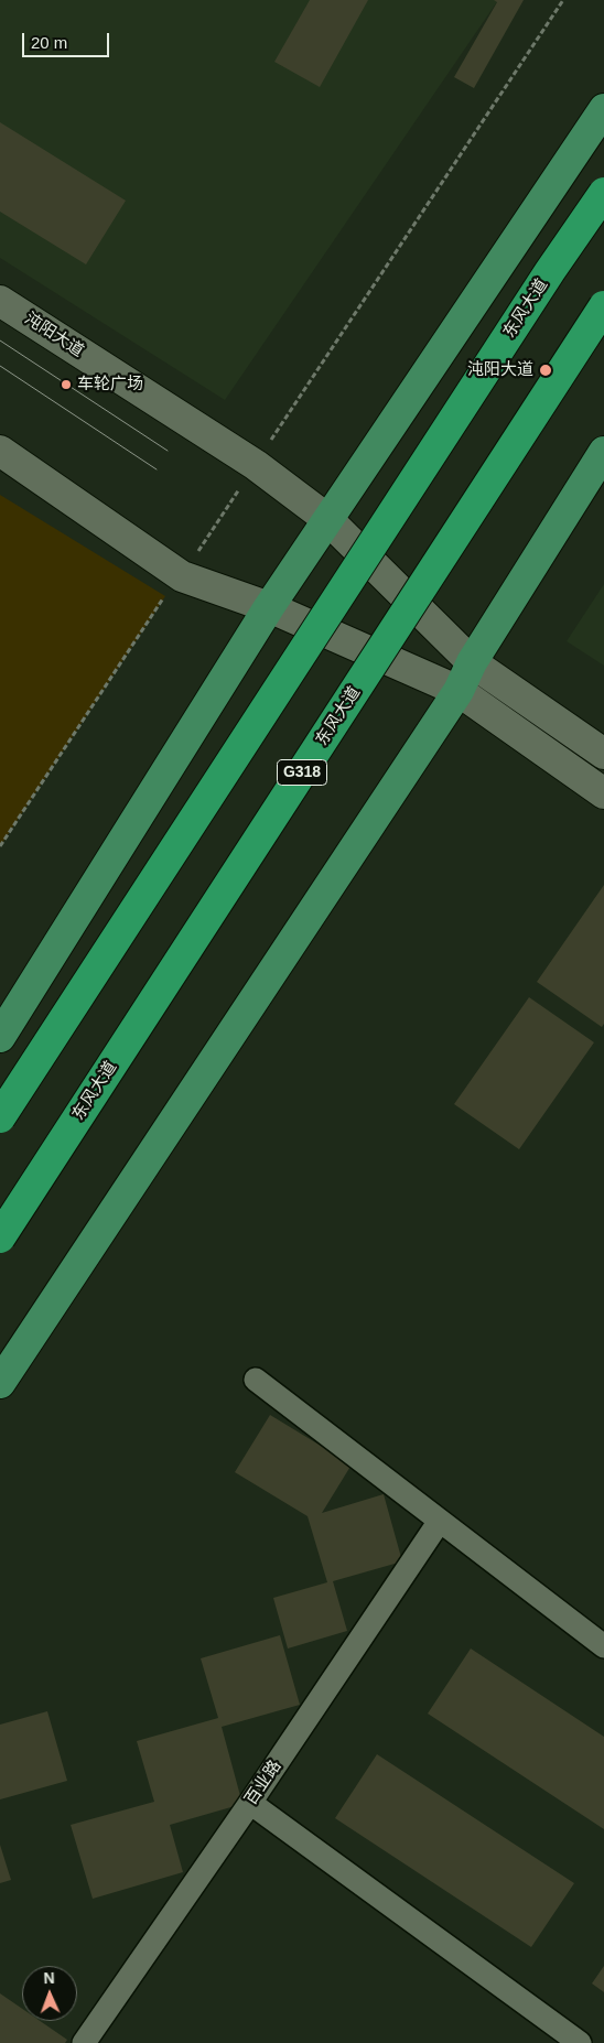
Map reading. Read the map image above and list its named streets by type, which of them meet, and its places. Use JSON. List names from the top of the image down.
{
  "streets": {
    "highway": ["东风大道", "G318"],
    "main road": ["沌阳大道"],
    "street": ["百业路"]
  },
  "places": ["沌阳大道", "车轮广场"],
  "scale_bar": "20 m",
  "north": "top"
}
